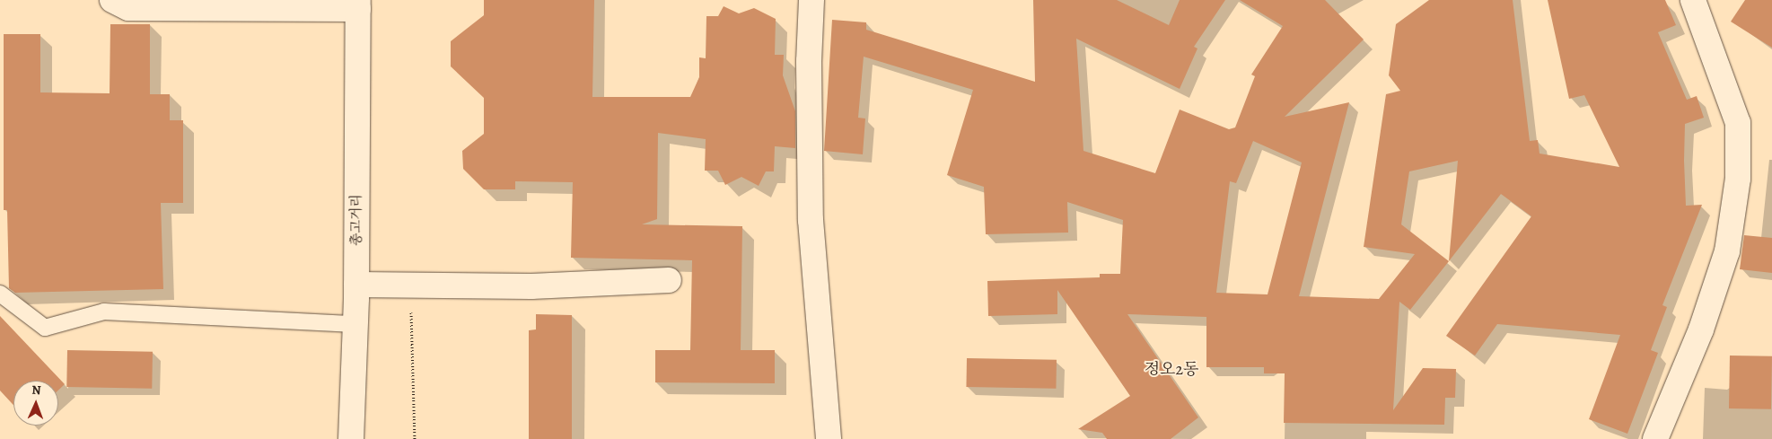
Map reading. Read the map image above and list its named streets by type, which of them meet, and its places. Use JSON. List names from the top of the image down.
{
  "streets": {
    "street": ["총고거리"]
  },
  "districts": ["정오2동"],
  "north": "top"
}
